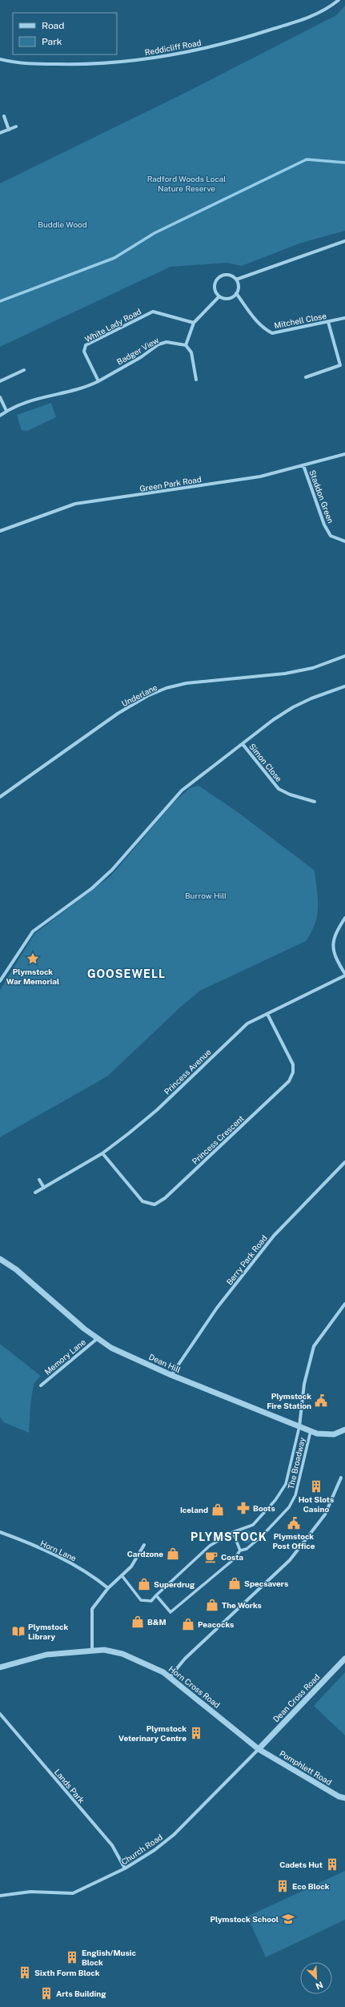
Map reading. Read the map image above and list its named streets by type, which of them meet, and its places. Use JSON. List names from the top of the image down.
{
  "streets": {
    "street": [
      "Reddicliff Road",
      "Mitchell Close",
      "White Lady Road",
      "Badger View",
      "Green Park Road",
      "Staddon Green",
      "Underlane",
      "Simon Close",
      "Princess Avenue",
      "Princess Crescent",
      "Berry Park Road",
      "Memory Lane",
      "Dean Hill",
      "The Broadway",
      "Horn Lane",
      "Horn Cross Road",
      "Dean Cross Road",
      "Pomphlett Road",
      "Lands Park",
      "Church Road"
    ]
  },
  "crossings": [
    ["White Lady Road", "Badger View"],
    ["Green Park Road", "Staddon Green"],
    ["Princess Avenue", "Princess Crescent"],
    ["Berry Park Road", "Dean Hill"],
    ["Memory Lane", "Dean Hill"],
    ["Dean Hill", "The Broadway"],
    ["Horn Cross Road", "Dean Cross Road"],
    ["Horn Cross Road", "Pomphlett Road"],
    ["Horn Cross Road", "Church Road"],
    ["Dean Cross Road", "Pomphlett Road"],
    ["Dean Cross Road", "Church Road"],
    ["Pomphlett Road", "Church Road"],
    ["Lands Park", "Church Road"]
  ],
  "districts": ["GOOSEWELL", "PLYMSTOCK"],
  "parks": ["Radford Woods Local Nature Reserve", "Buddle Wood", "Burrow Hill"],
  "places": {
    "place": ["Plymstock War Memorial"],
    "public building": ["Plymstock Fire Station", "Plymstock Post Office"],
    "building": [
      "Hot Slots Casino",
      "Plymstock Veterinary Centre",
      "Cadets Hut",
      "Eco Block",
      "English/Music Block",
      "Sixth Form Block",
      "Arts Building"
    ],
    "pharmacy": ["Boots"],
    "shop": [
      "Iceland",
      "Cardzone",
      "Specsavers",
      "Superdrug",
      "The Works",
      "B&M",
      "Peacocks"
    ],
    "cafe": ["Costa"],
    "library": ["Plymstock Library"],
    "school or university": ["Plymstock School"]
  },
  "legend": ["Road", "Park"],
  "north": "bottom right"
}
